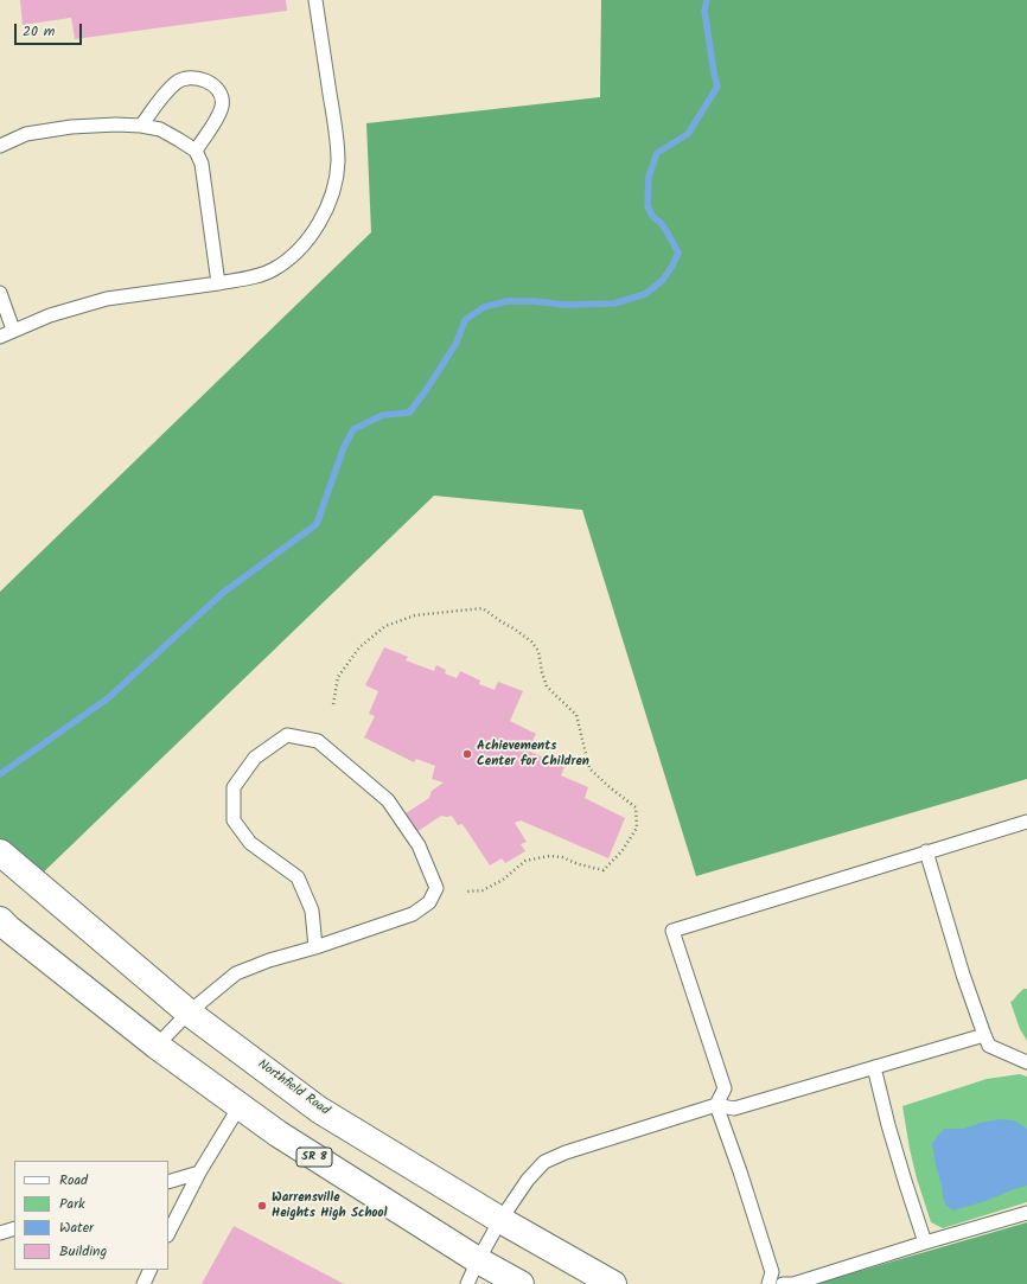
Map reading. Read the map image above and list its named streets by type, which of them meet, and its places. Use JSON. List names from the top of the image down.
{
  "streets": {
    "main road": ["Northfield Road", "SR 8"]
  },
  "places": ["Achievements Center for Children", "Warrensville Heights High School"],
  "legend": [
    "Road",
    "Park",
    "Water",
    "Building"
  ],
  "scale_bar": "20 m"
}
